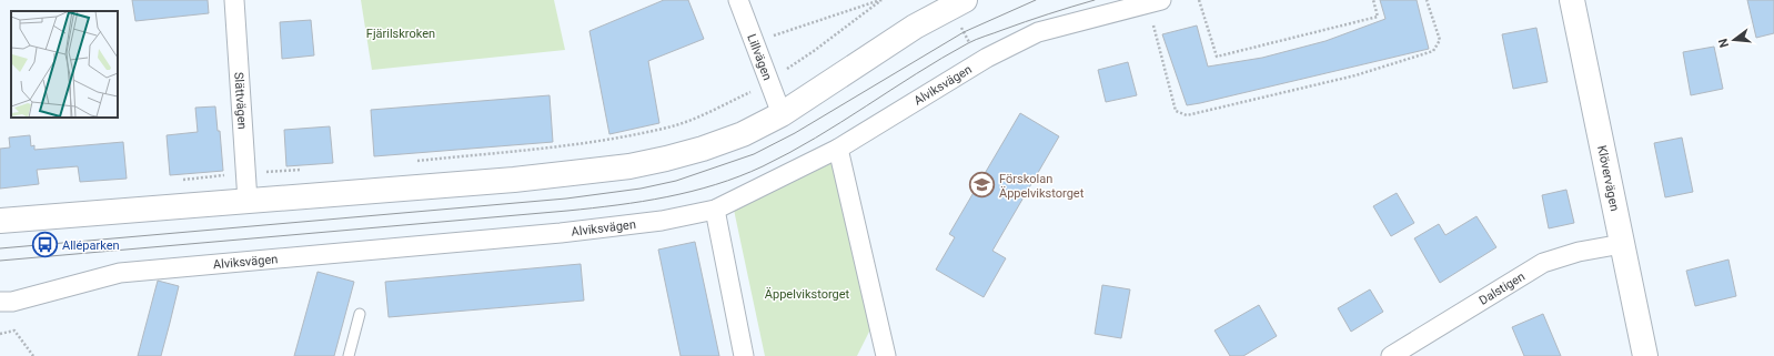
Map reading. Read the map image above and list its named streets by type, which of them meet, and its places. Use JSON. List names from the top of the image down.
{
  "streets": {
    "street": [
      "Lillvägen",
      "Alviksvägen",
      "Slättvägen",
      "Klövervägen",
      "Dalstigen"
    ]
  },
  "crossings": [
    ["Klövervägen", "Dalstigen"]
  ],
  "parks": ["Fjärilskroken", "Äppelvikstorget"],
  "places": {
    "school or university": ["Förskolan Äppelvikstorget"],
    "bus stop": ["Alléparken"]
  },
  "north": "left"
}
